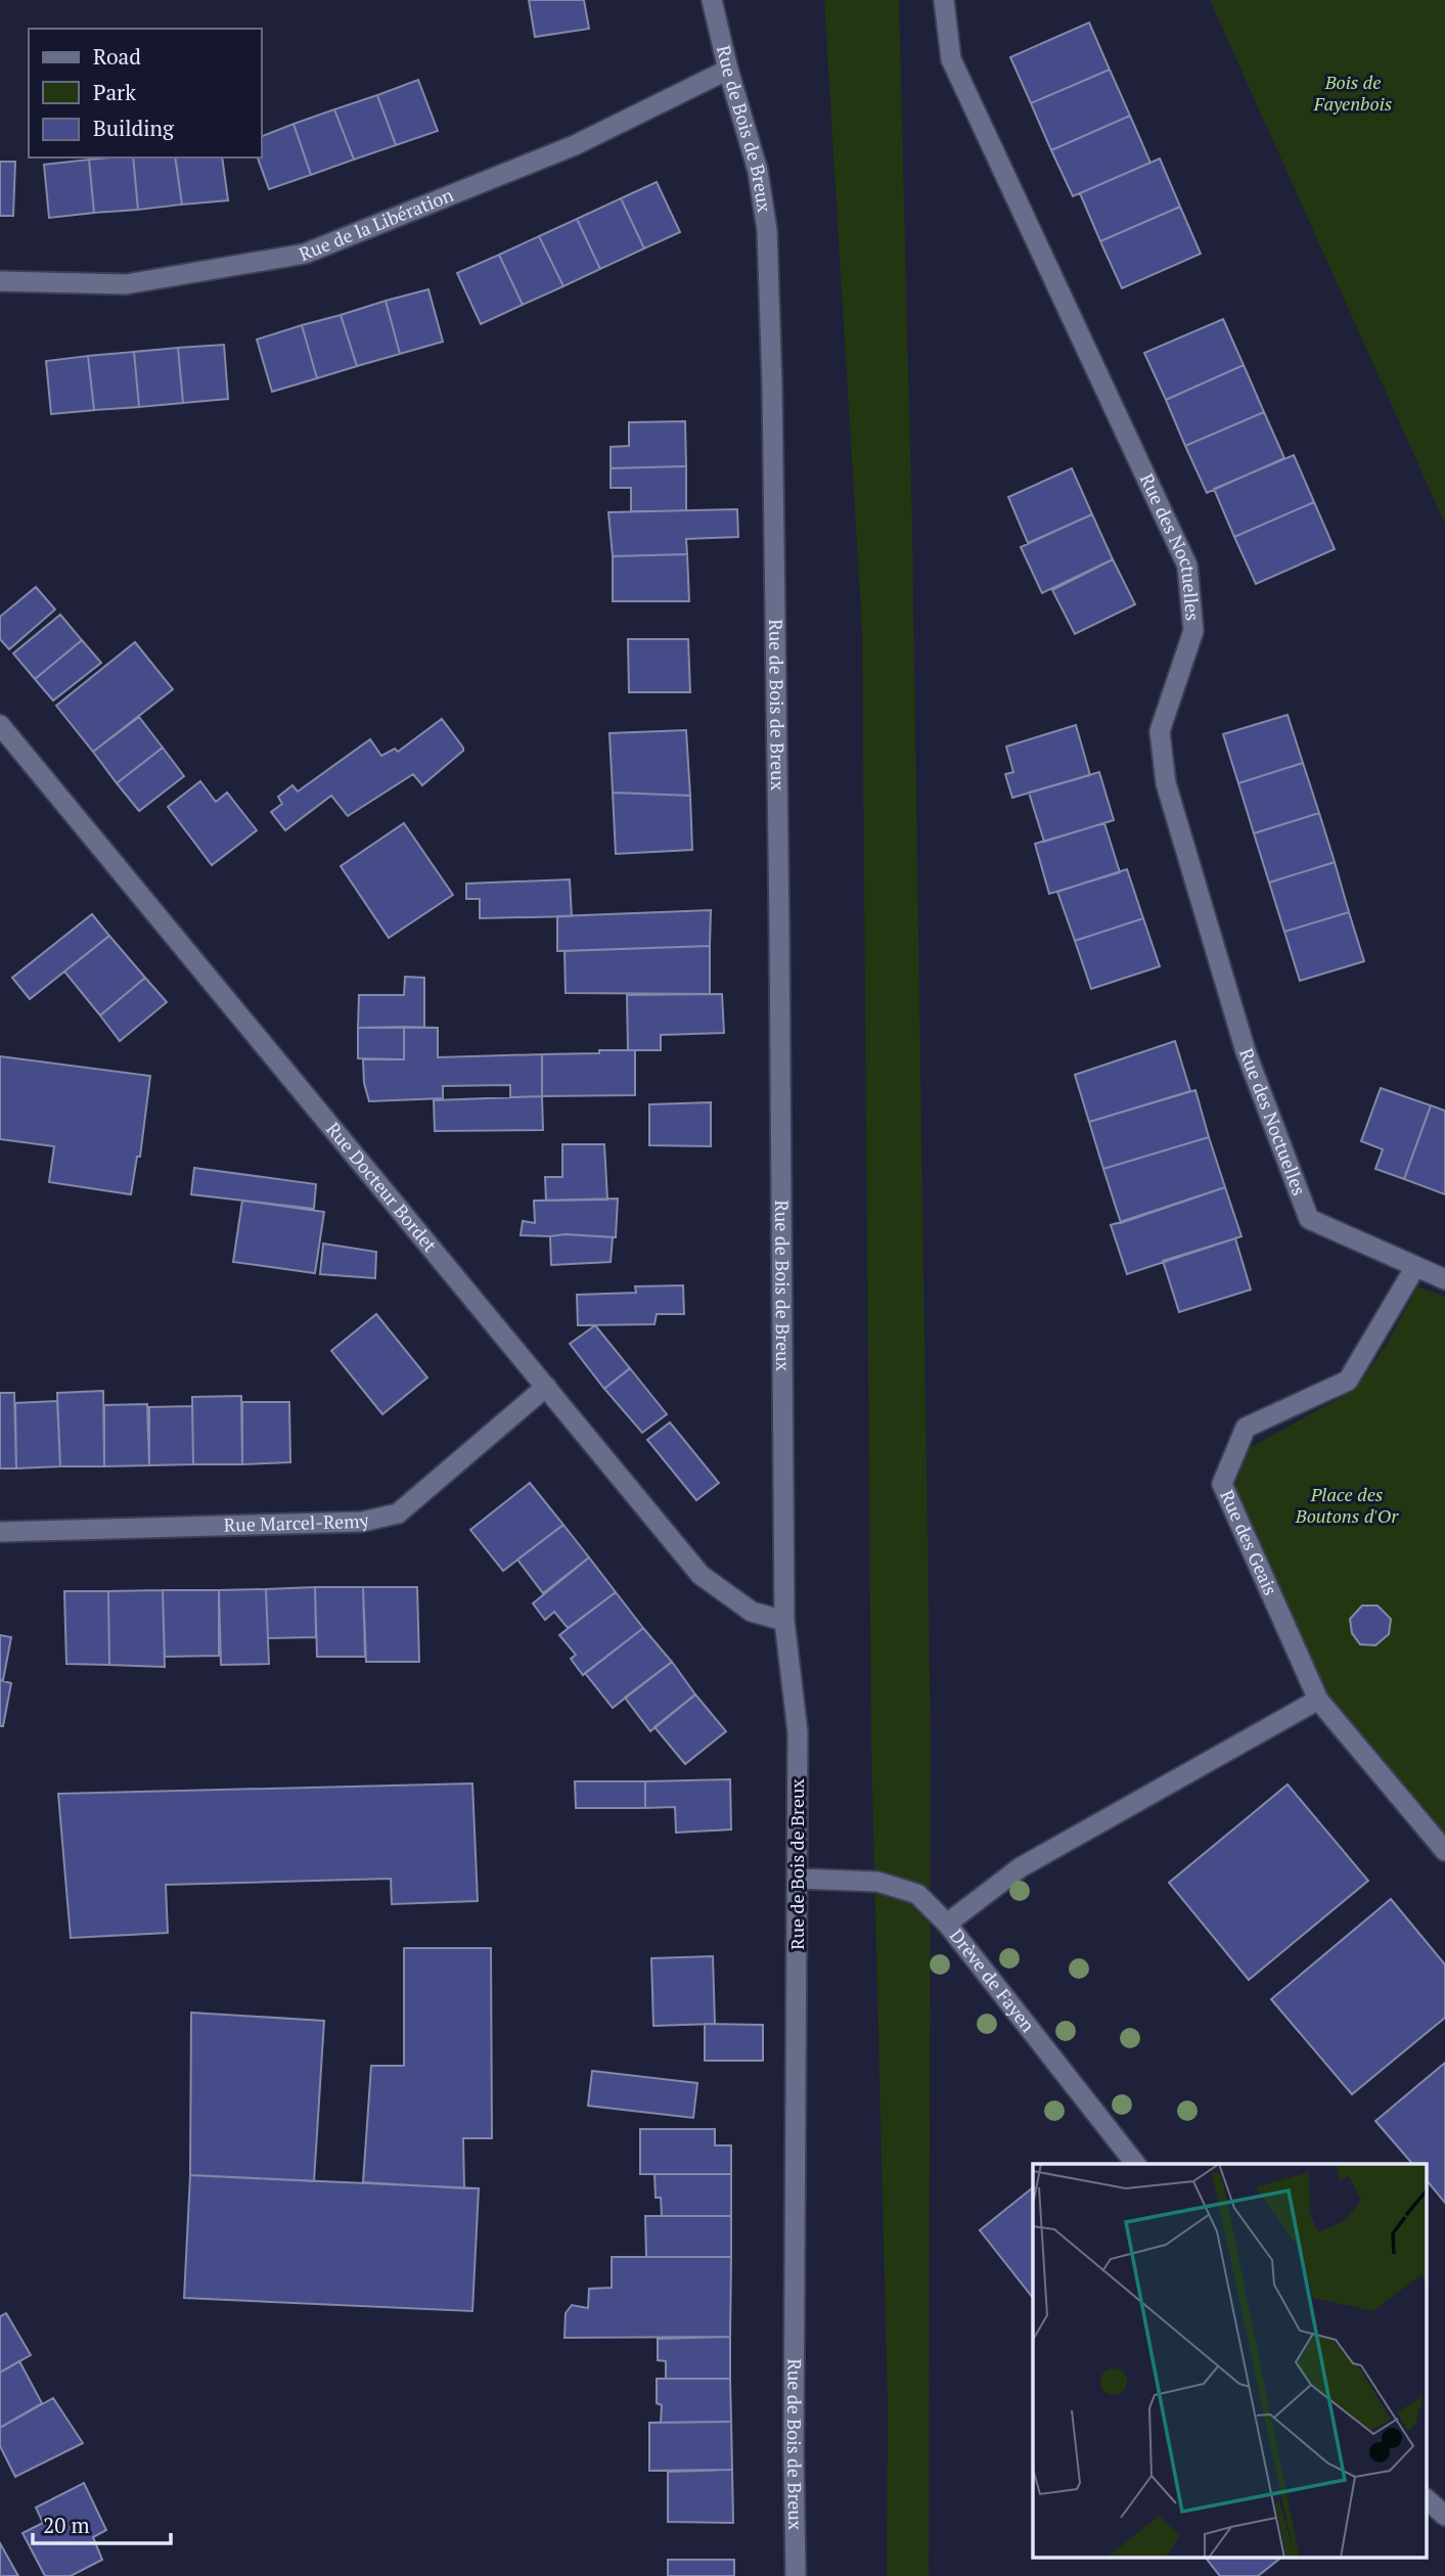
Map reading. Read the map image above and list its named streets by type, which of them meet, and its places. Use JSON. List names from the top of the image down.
{
  "streets": {
    "street": [
      "Rue de Bois de Breux",
      "Rue de la Libération",
      "Rue des Noctuelles",
      "Rue Docteur Bordet",
      "Rue Marcel-Remy",
      "Rue des Geais",
      "Drève de Fayen"
    ]
  },
  "crossings": [
    ["Rue de Bois de Breux", "Rue de la Libération"],
    ["Rue de Bois de Breux", "Rue Docteur Bordet"],
    ["Rue de Bois de Breux", "Drève de Fayen"],
    ["Rue des Noctuelles", "Rue des Geais"],
    ["Rue Docteur Bordet", "Rue Marcel-Remy"]
  ],
  "parks": ["Bois de Fayenbois", "Place des Boutons d'Or"],
  "legend": ["Road", "Park", "Building"],
  "scale_bar": "20 m"
}
